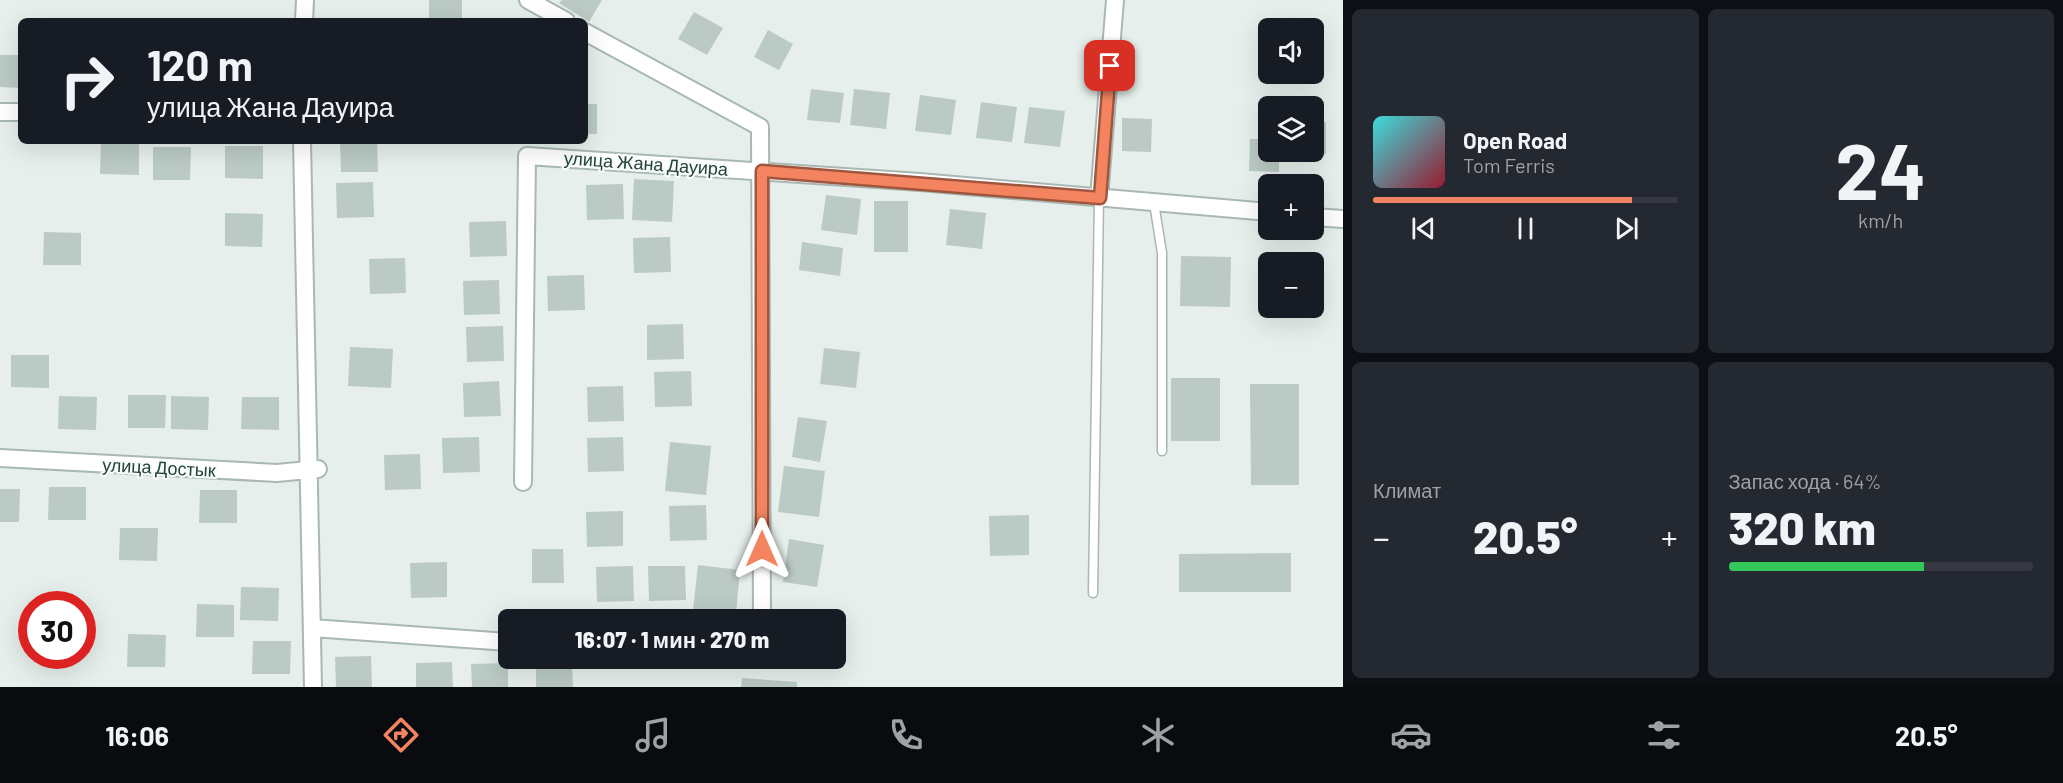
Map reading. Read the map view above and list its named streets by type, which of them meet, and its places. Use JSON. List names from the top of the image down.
{
  "streets": {
    "street": ["улица Жана Дауира", "улица Достык"]
  },
  "page": {
    "tile": [
      ["24", "km/h"],
      "Климат",
      ["Запас хода · 64%", "320 km"]
    ],
    "map_buttons": ["+", "−"],
    "turn": ["120 m", "улица Жана Дауира"],
    "song": ["Open Road", "Tom Ferris"],
    "heat": ["−", "20.5°", "+"],
    "limit": "30",
    "trip": "16:07 · 1 мин · 270 m",
    "tabs": ["16:06", "20.5°"]
  }
}
